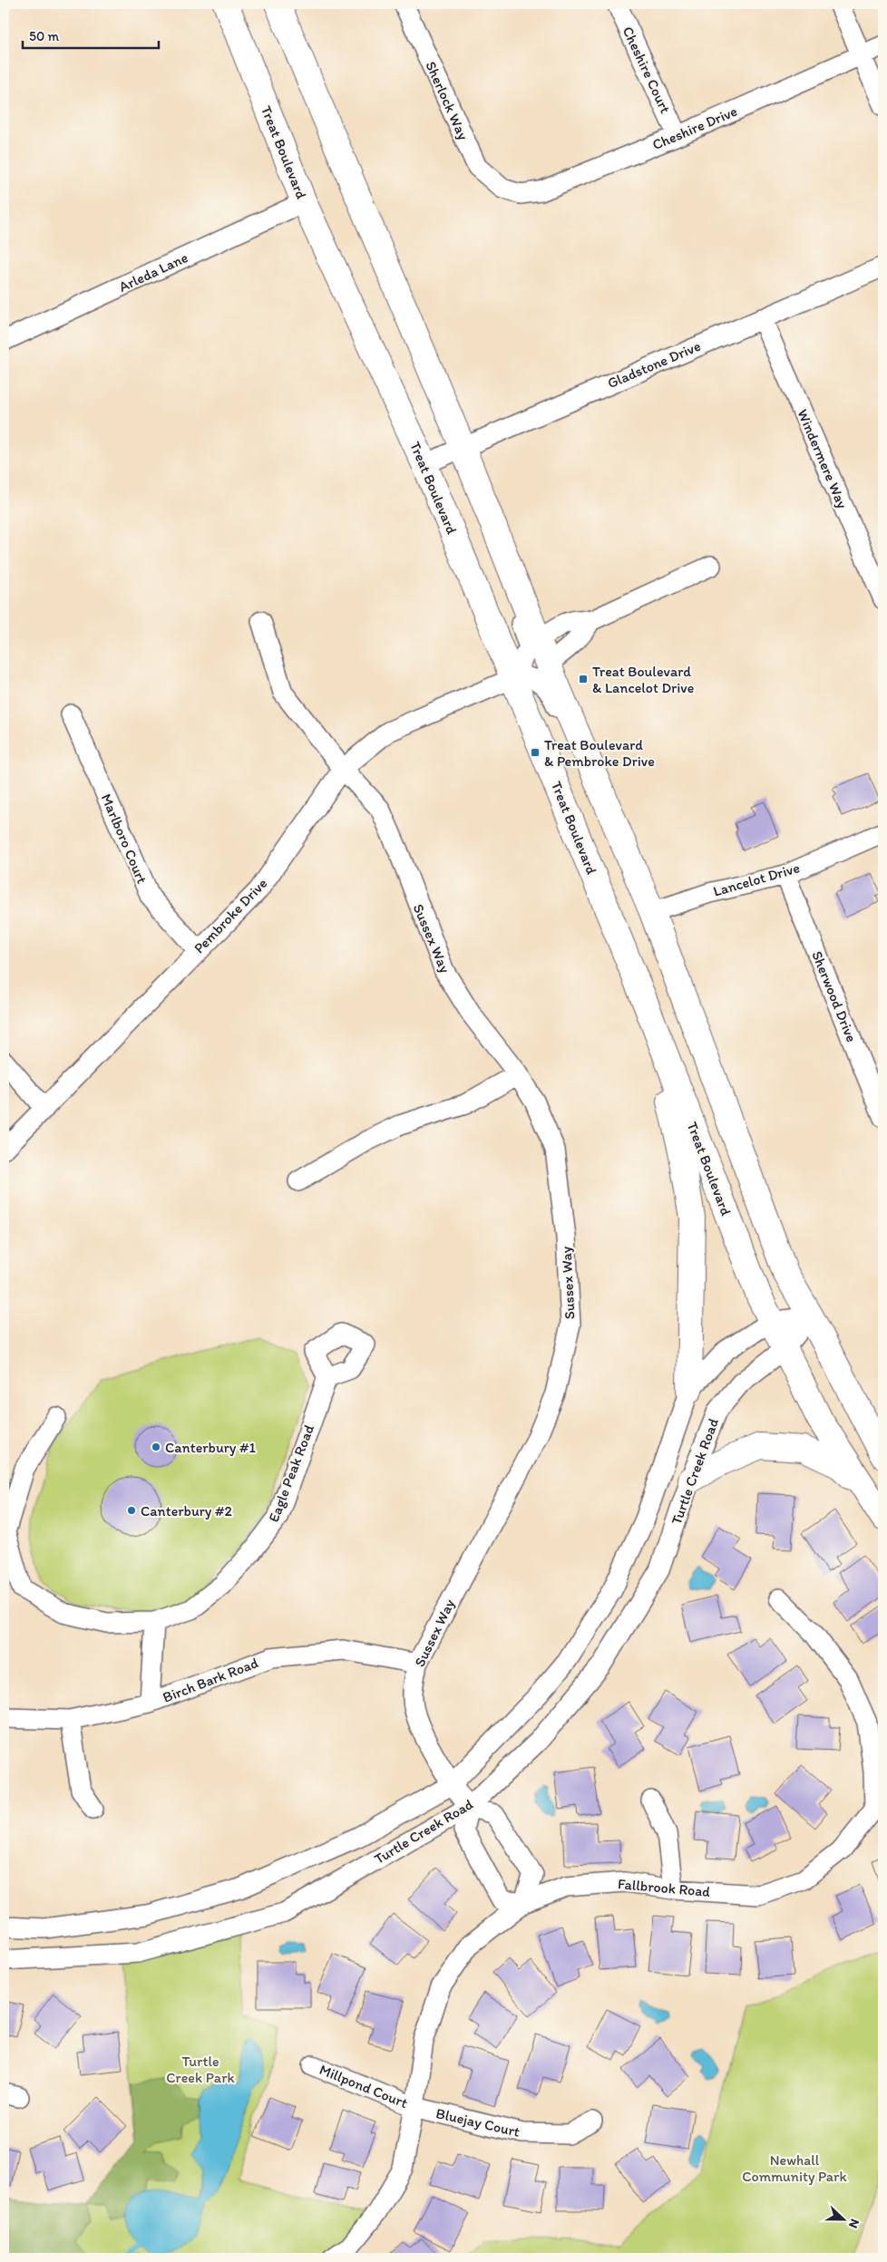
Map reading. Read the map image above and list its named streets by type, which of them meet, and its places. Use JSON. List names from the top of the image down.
{
  "streets": {
    "main road": ["Treat Boulevard"],
    "street": [
      "Cheshire Court",
      "Sherlock Way",
      "Cheshire Drive",
      "Arleda Lane",
      "Gladstone Drive",
      "Windermere Way",
      "Marlboro Court",
      "Lancelot Drive",
      "Pembroke Drive",
      "Sussex Way",
      "Sherwood Drive",
      "Turtle Creek Road",
      "Eagle Peak Road",
      "Birch Bark Road",
      "Fallbrook Road",
      "Millpond Court",
      "Bluejay Court"
    ]
  },
  "crossings": [
    ["Cheshire Court", "Cheshire Drive"],
    ["Sherlock Way", "Cheshire Drive"],
    ["Treat Boulevard", "Arleda Lane"],
    ["Treat Boulevard", "Gladstone Drive"],
    ["Treat Boulevard", "Pembroke Drive"],
    ["Treat Boulevard", "Turtle Creek Road"],
    ["Gladstone Drive", "Windermere Way"],
    ["Marlboro Court", "Pembroke Drive"],
    ["Lancelot Drive", "Sherwood Drive"],
    ["Pembroke Drive", "Sussex Way"],
    ["Sussex Way", "Turtle Creek Road"],
    ["Sussex Way", "Birch Bark Road"],
    ["Fallbrook Road", "Millpond Court"],
    ["Fallbrook Road", "Bluejay Court"],
    ["Millpond Court", "Bluejay Court"]
  ],
  "parks": ["Turtle Creek Park", "Newhall Community Park"],
  "places": {
    "transit": ["Treat Boulevard & Lancelot Drive", "Treat Boulevard & Pembroke Drive"],
    "other": ["Canterbury #1", "Canterbury #2"]
  },
  "scale_bar": "50 m",
  "north": "right"
}
